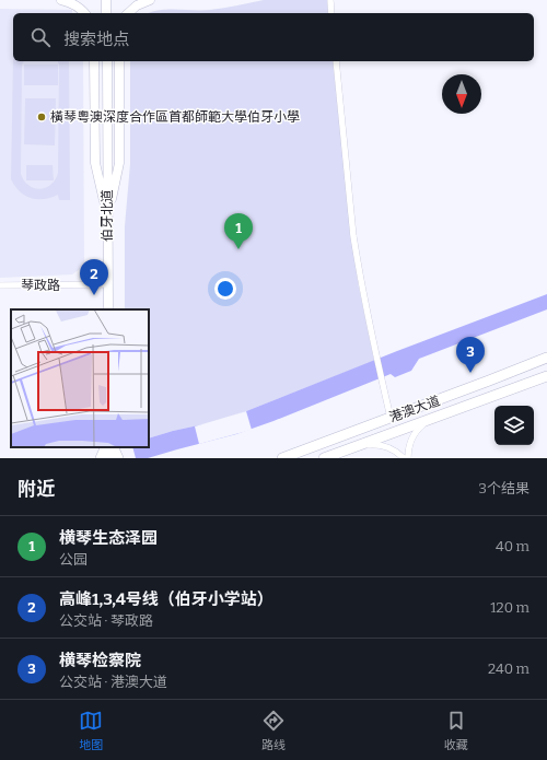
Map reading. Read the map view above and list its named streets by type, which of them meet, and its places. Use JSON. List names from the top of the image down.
{
  "streets": {
    "main road": ["伯牙北道", "港澳大道"],
    "street": ["琴政路"]
  },
  "crossings": [
    ["伯牙北道", "琴政路"]
  ],
  "places": ["橫琴粵澳深度合作區首都師範大學伯牙小學"],
  "north": "bottom",
  "page": {
    "search": "搜索地点",
    "pins": ["1", "2", "3"],
    "heading": ["附近", "3个结果"],
    "list": [
      {
        "mark": "1",
        "name": "横琴生态泽园",
        "note": "公园",
        "value": "40 m"
      },
      {
        "mark": "2",
        "name": "高峰1,3,4号线（伯牙小学站）",
        "note": "公交站 · 琴政路",
        "value": "120 m"
      },
      {
        "mark": "3",
        "name": "横琴检察院",
        "note": "公交站 · 港澳大道",
        "value": "240 m"
      }
    ],
    "nav": ["地图", "路线", "收藏"]
  }
}
